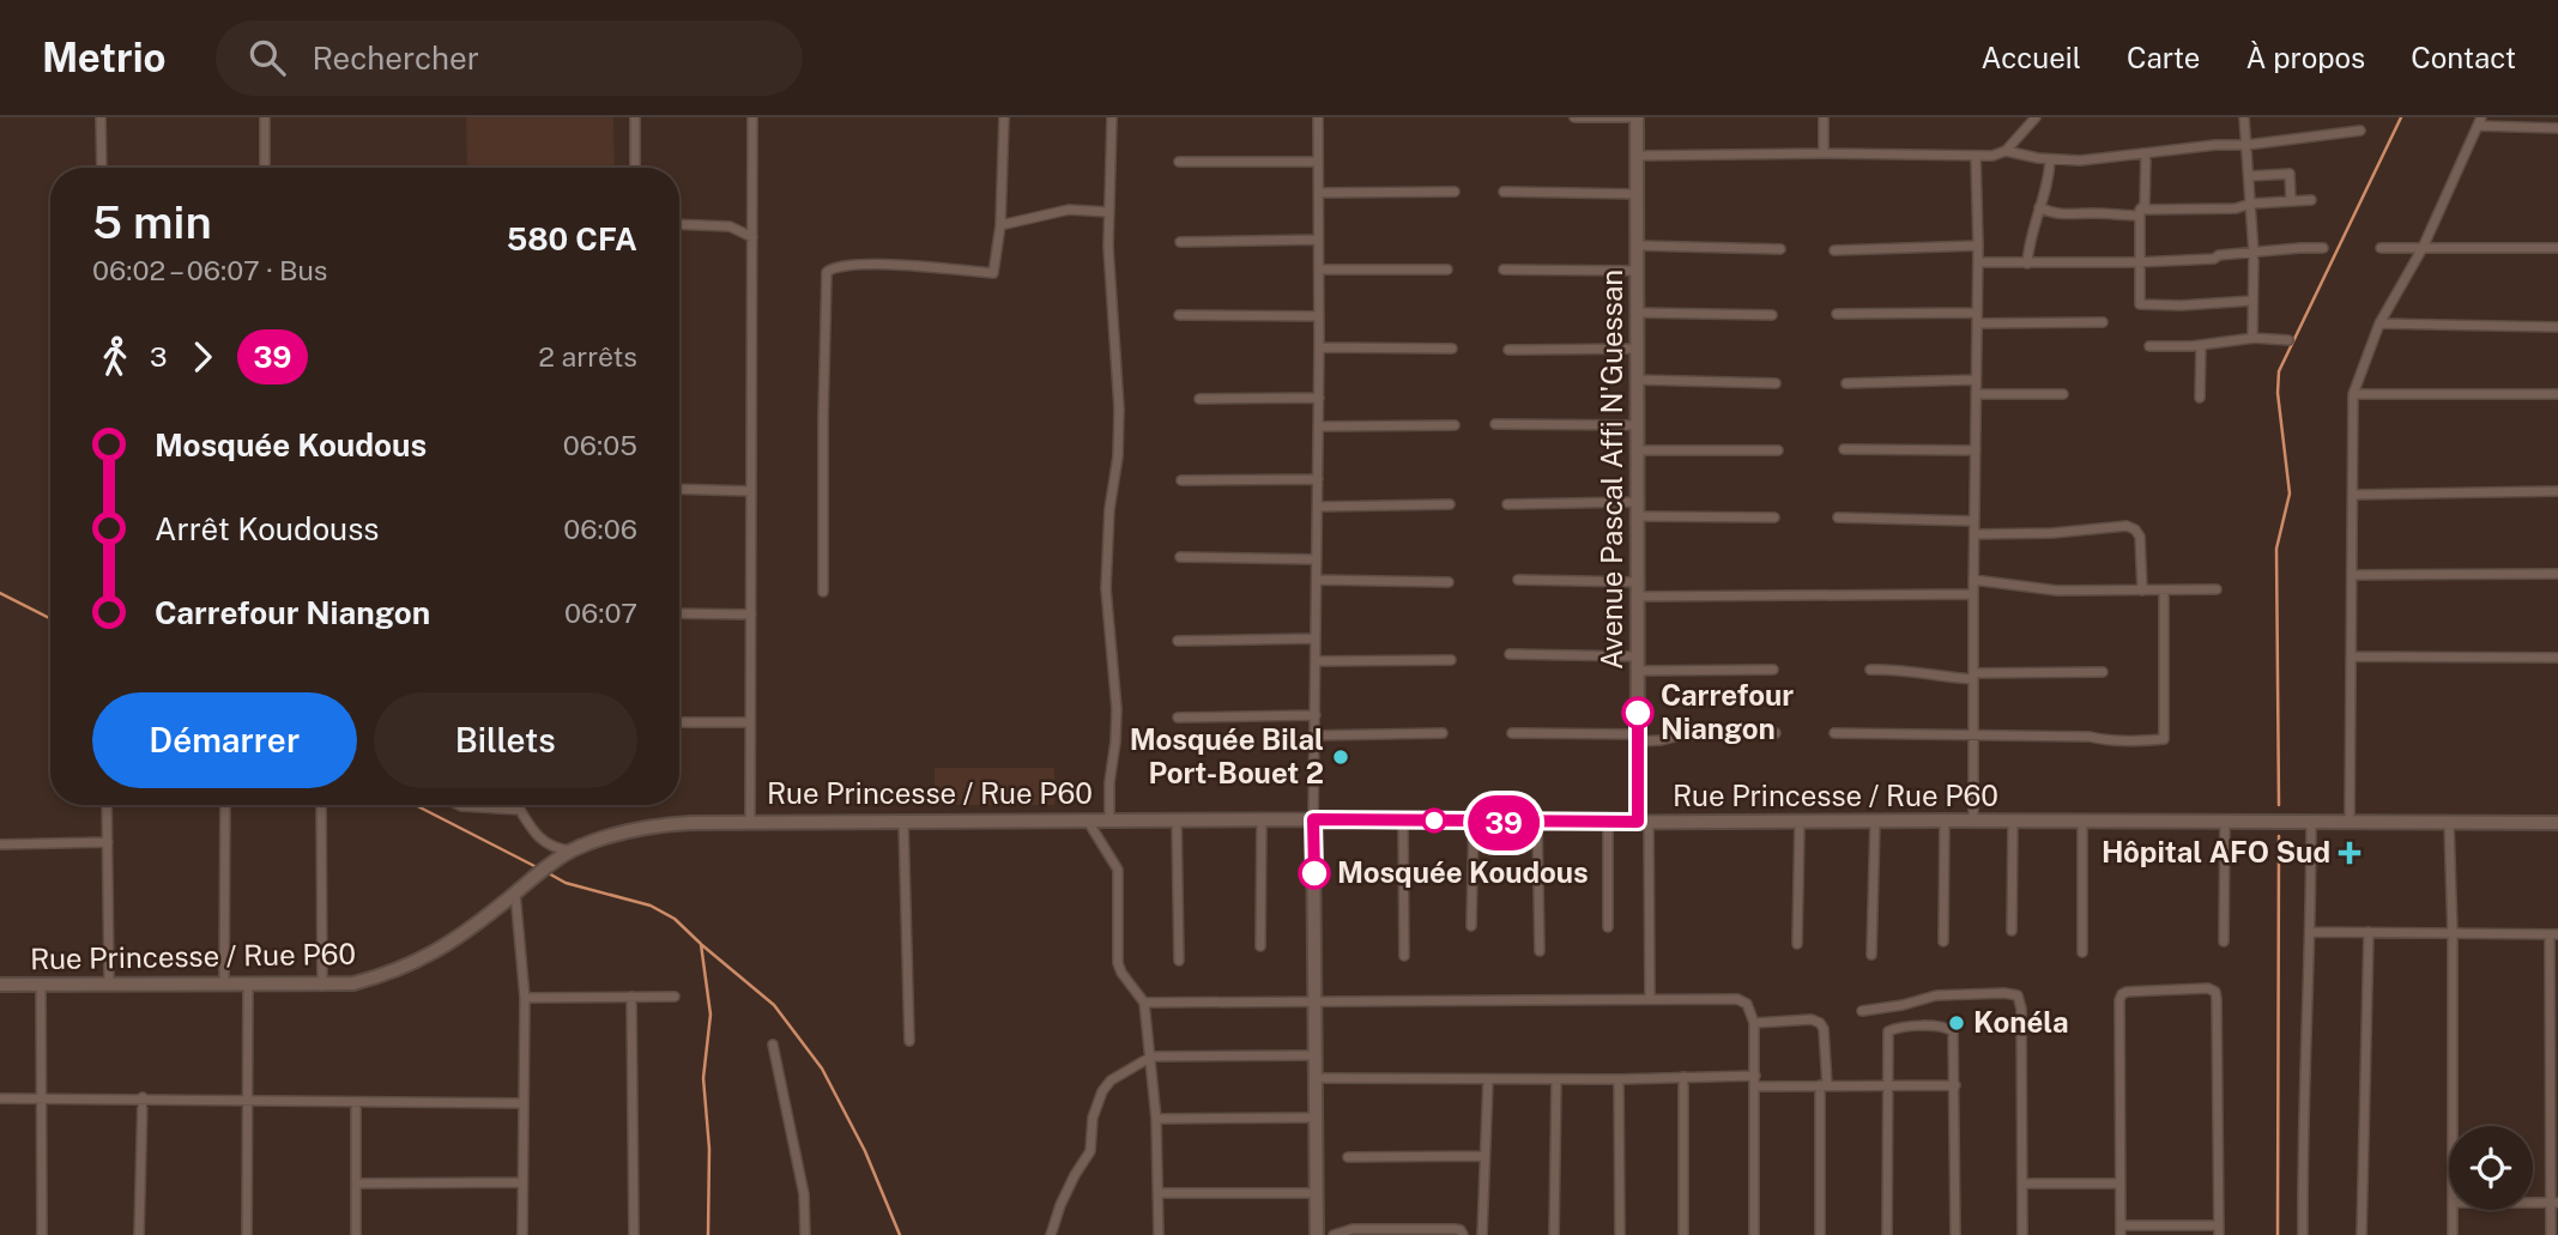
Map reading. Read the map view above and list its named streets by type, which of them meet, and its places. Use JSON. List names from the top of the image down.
{
  "streets": {
    "street": ["Avenue Pascal Affi N'Guessan", "Rue Princesse / Rue P60"]
  },
  "crossings": [
    ["Avenue Pascal Affi N'Guessan", "Rue Princesse / Rue P60"]
  ],
  "places": {
    "other": [
      "Carrefour Niangon",
      "Mosquée Bilal Port-Bouet 2",
      "Mosquée Koudous",
      "Konéla"
    ],
    "health": ["Hôpital AFO Sud"]
  },
  "lines": ["bus line 39"],
  "page": {
    "header": "Metrio",
    "search": "Rechercher",
    "nav": [
      "Accueil",
      "Carte",
      "À propos",
      "Contact"
    ],
    "on_map": "39",
    "heading": ["5 min", "06:02 – 06:07 · Bus", "580 CFA"],
    "legs": ["3", "39", "2 arrêts"],
    "list": [
      {
        "name": "Mosquée Koudous",
        "value": "06:05"
      },
      {
        "name": "Arrêt Koudouss",
        "value": "06:06"
      },
      {
        "name": "Carrefour Niangon",
        "value": "06:07"
      }
    ],
    "buttons": ["Démarrer", "Billets"]
  }
}
